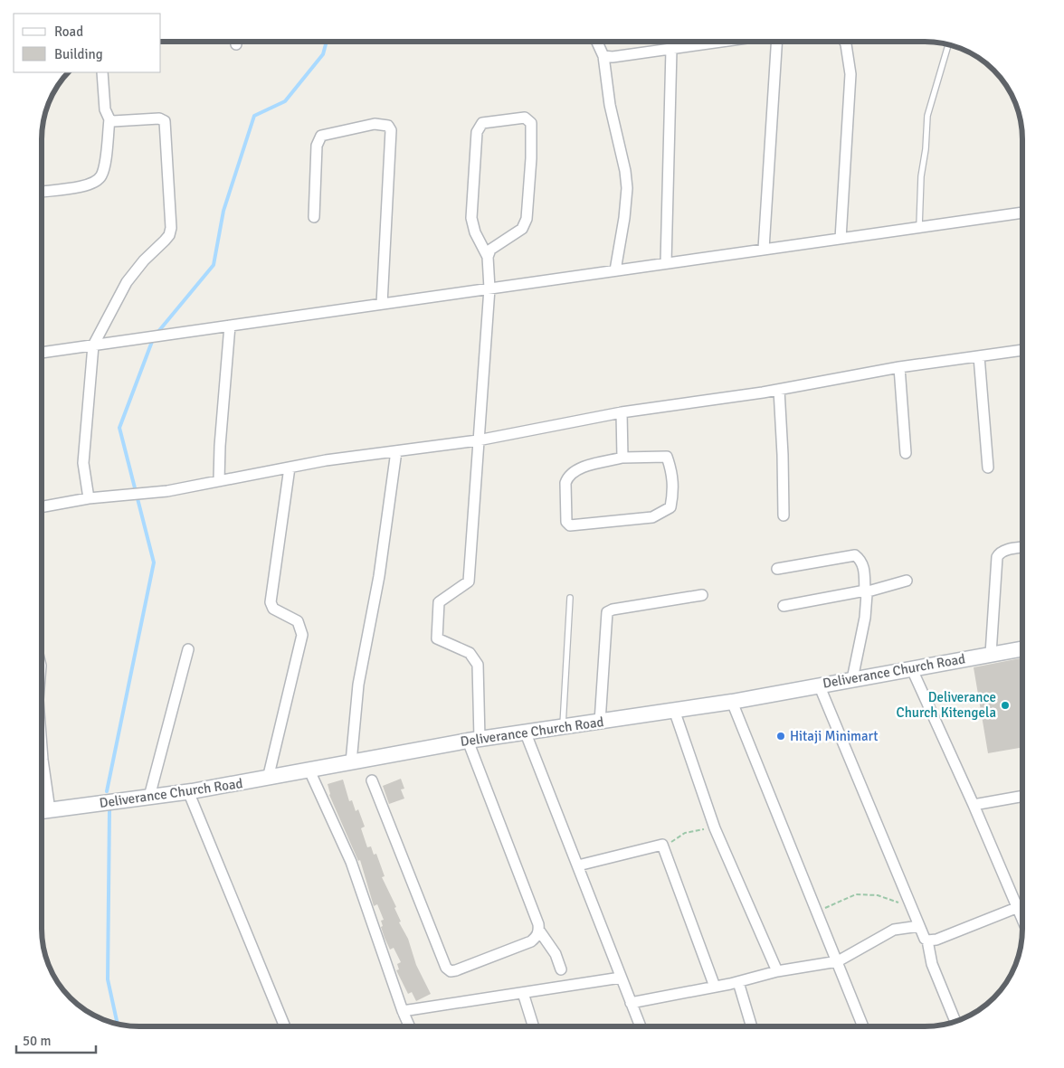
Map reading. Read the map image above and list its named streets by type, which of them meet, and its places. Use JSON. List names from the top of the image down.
{
  "streets": {
    "street": ["Deliverance Church Road"]
  },
  "places": ["Deliverance Church Kitengela", "Hitaji Minimart"],
  "legend": ["Road", "Building"],
  "scale_bar": "50 m"
}
